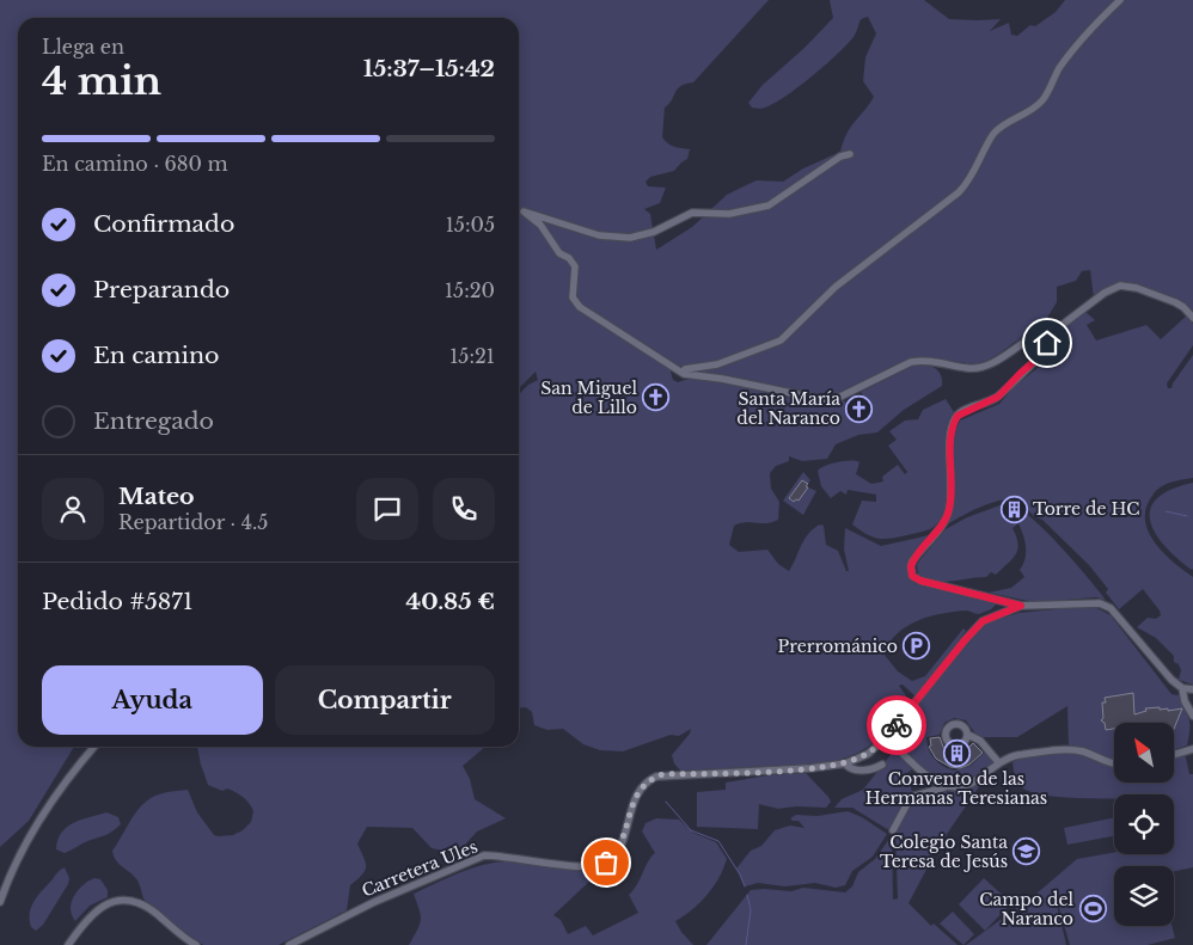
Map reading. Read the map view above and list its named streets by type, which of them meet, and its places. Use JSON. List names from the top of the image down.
{
  "streets": {
    "street": ["Carretera Ules"]
  },
  "places": {
    "church": ["San Miguel de Lillo", "Santa María del Naranco"],
    "building": ["Torre de HC", "Convento de las Hermanas Teresianas"],
    "parking": ["Prerrománico"],
    "school or university": ["Colegio Santa Teresa de Jesús"],
    "sports": ["Campo del Naranco"]
  },
  "north": "top left",
  "page": {
    "heading": ["4 min", "Llega en", "15:37–15:42"],
    "panel": [
      "Mateo",
      "Repartidor · 4.5",
      "Pedido #5871",
      "40.85 €"
    ],
    "bar": "En camino · 680 m",
    "list": [
      ["Confirmado", "15:05"],
      ["Preparando", "15:20"],
      ["En camino", "15:21"],
      "Entregado"
    ],
    "buttons": ["Ayuda", "Compartir"]
  }
}
